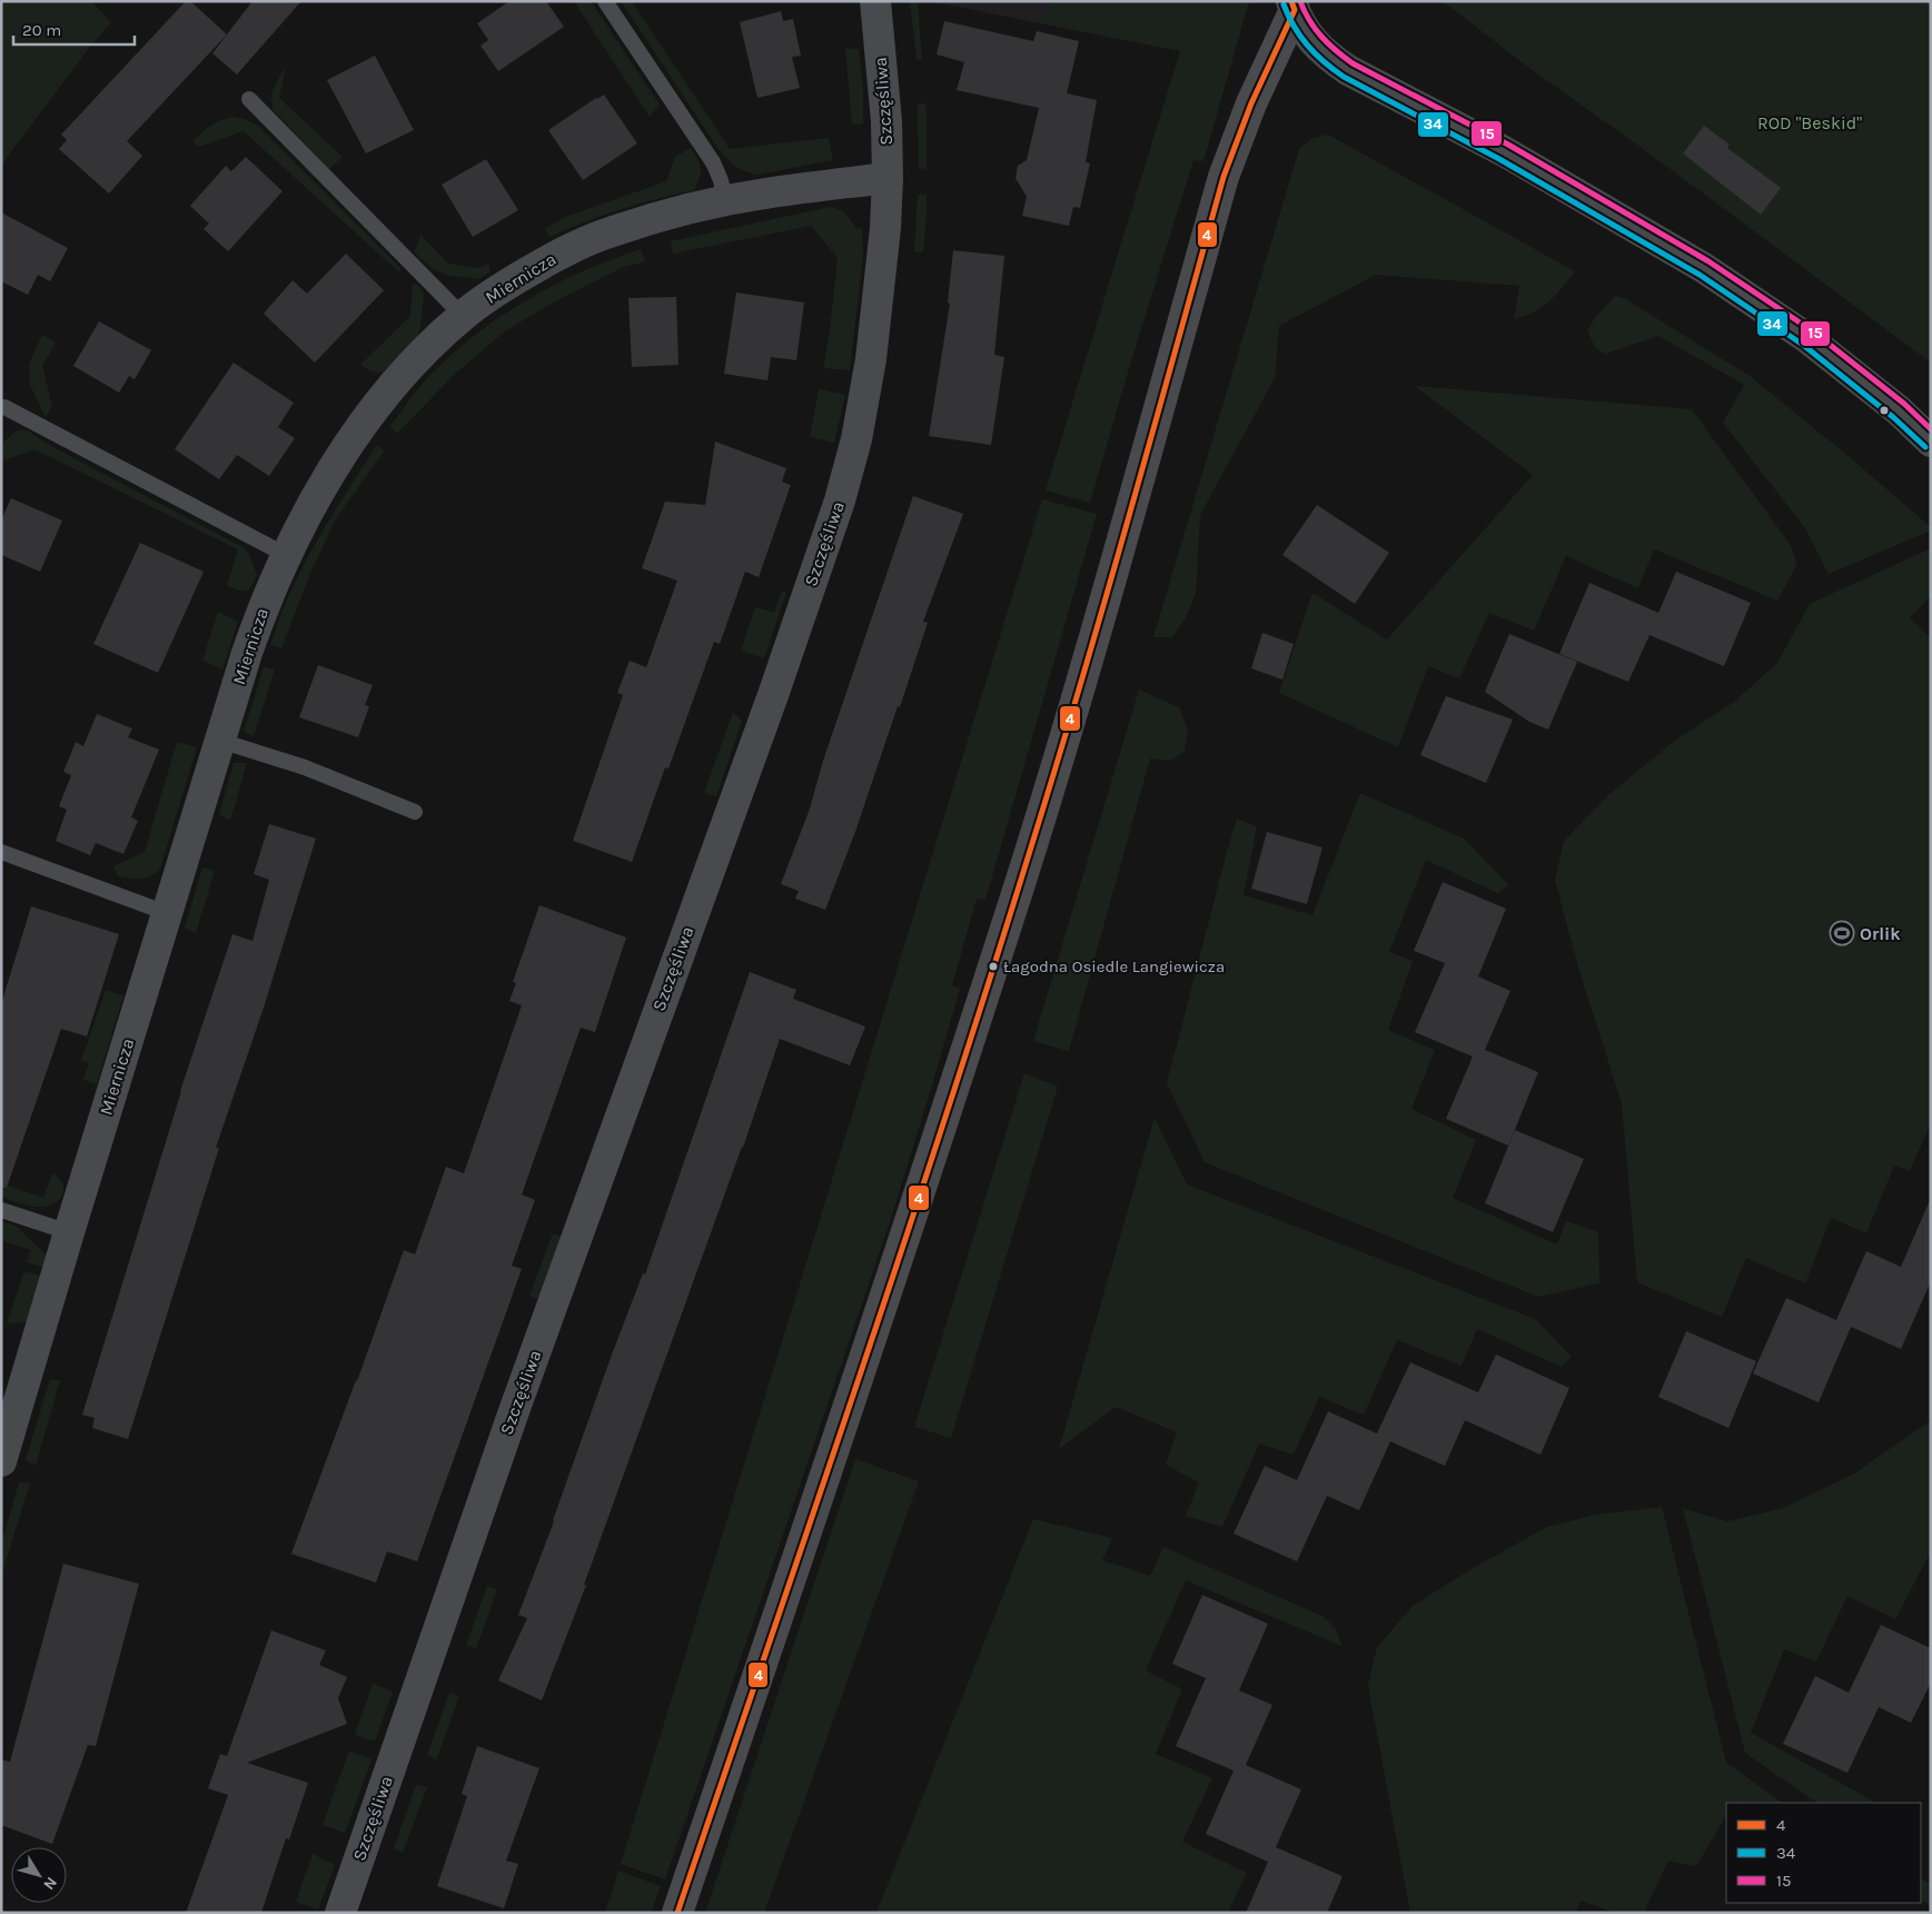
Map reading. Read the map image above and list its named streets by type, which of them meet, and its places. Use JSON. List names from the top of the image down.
{
  "streets": {
    "street": ["Szczęśliwa", "Miernicza"]
  },
  "crossings": [
    ["Szczęśliwa", "Miernicza"]
  ],
  "parks": ["ROD \"Beskid\""],
  "places": {
    "sports": ["Orlik"],
    "other": ["Łagodna Osiedle Langiewicza"]
  },
  "lines": ["transit line 4", "transit line 15", "transit line 34"],
  "legend": ["4", "34", "15"],
  "scale_bar": "20 m",
  "north": "bottom right"
}
